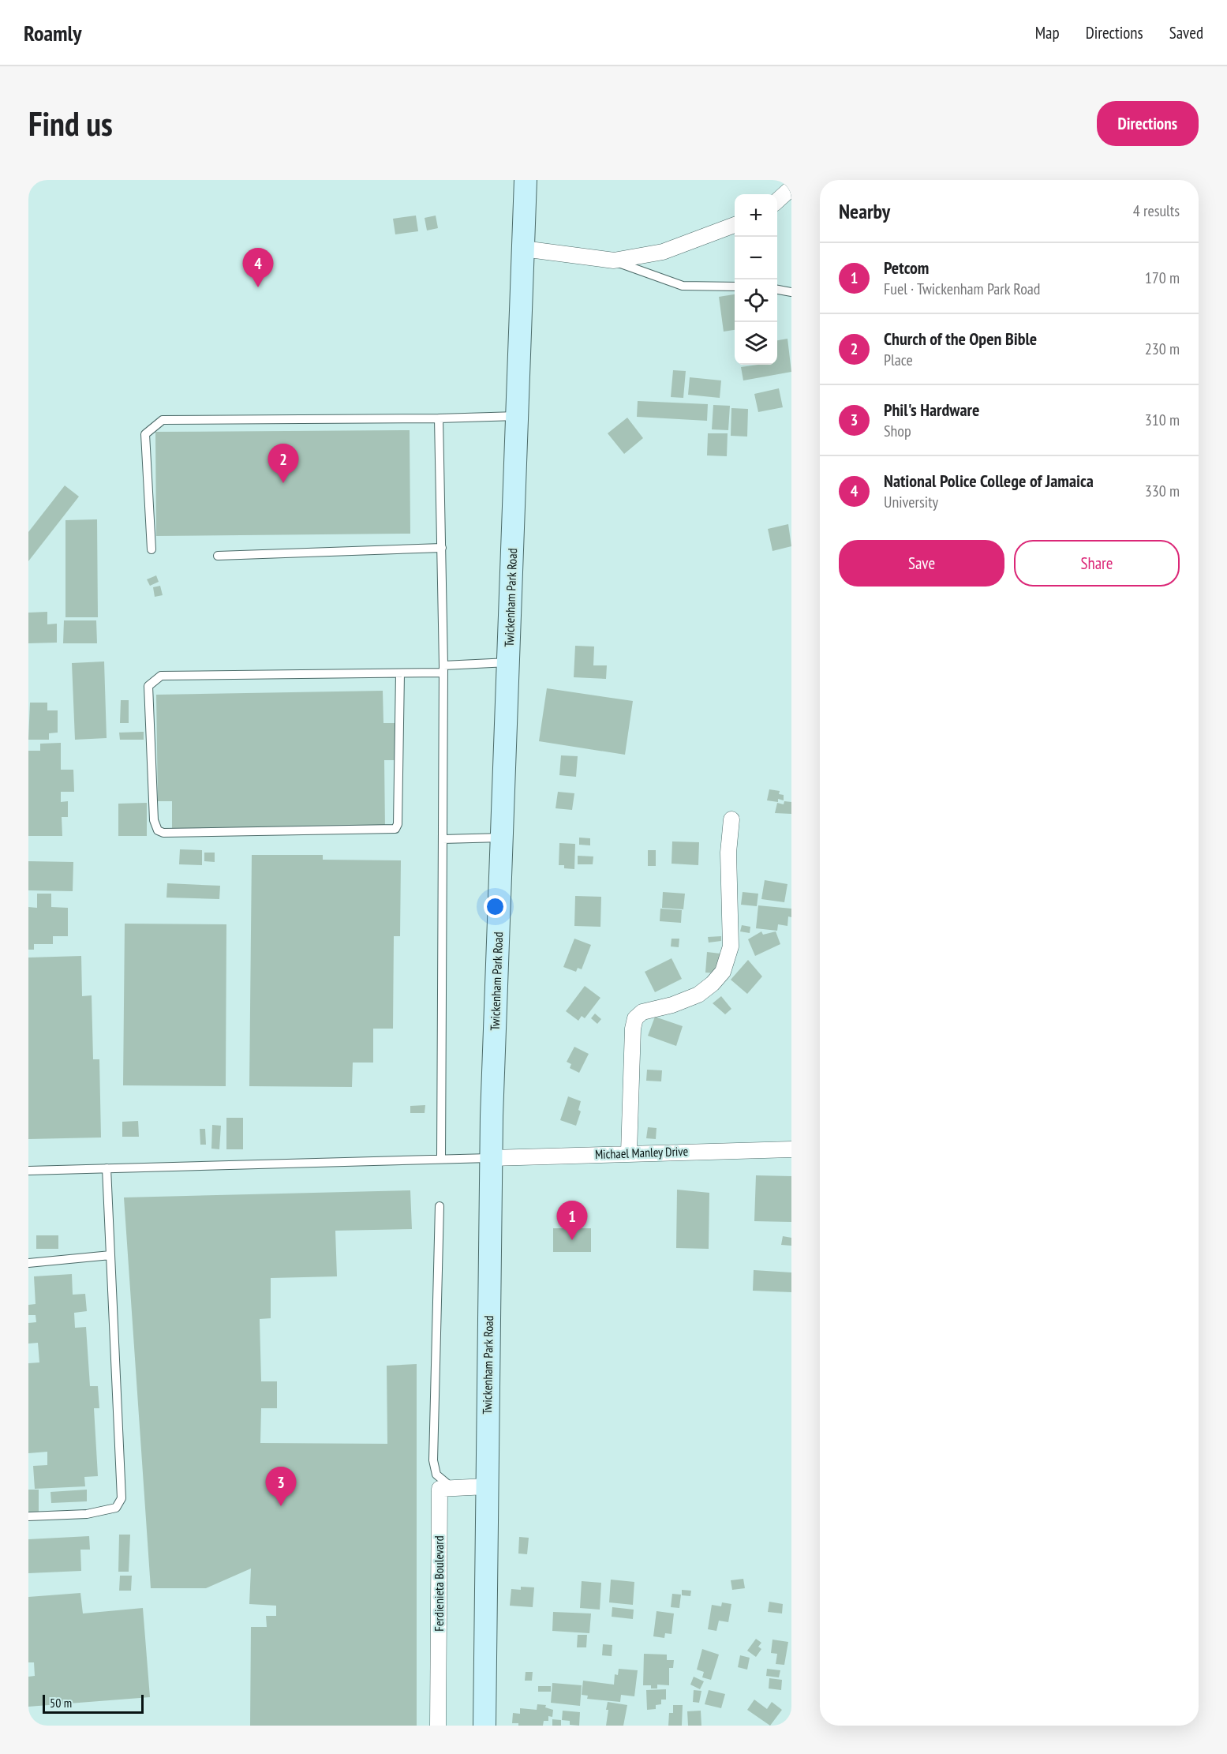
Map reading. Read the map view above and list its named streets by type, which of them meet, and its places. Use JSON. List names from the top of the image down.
{
  "streets": {
    "main road": ["Twickenham Park Road"],
    "street": ["Michael Manley Drive", "Ferdienieta Boulevard"]
  },
  "crossings": [
    ["Twickenham Park Road", "Michael Manley Drive"],
    ["Twickenham Park Road", "Ferdienieta Boulevard"]
  ],
  "scale_bar": "50 m",
  "page": {
    "header": "Roamly",
    "nav": ["Map", "Directions", "Saved"],
    "buttons": [
      "Directions",
      ["Save", "Share"]
    ],
    "title": "Find us",
    "heading": ["Nearby", "4 results"],
    "map_buttons": ["+", "−"],
    "list": [
      {
        "mark": "1",
        "name": "Petcom",
        "note": "Fuel · Twickenham Park Road",
        "value": "170 m"
      },
      {
        "mark": "2",
        "name": "Church of the Open Bible",
        "note": "Place",
        "value": "230 m"
      },
      {
        "mark": "3",
        "name": "Phil's Hardware",
        "note": "Shop",
        "value": "310 m"
      },
      {
        "mark": "4",
        "name": "National Police College of Jamaica",
        "note": "University",
        "value": "330 m"
      }
    ],
    "pins": [
      "4",
      "2",
      "1",
      "3"
    ],
    "scale": "50 m"
  }
}
